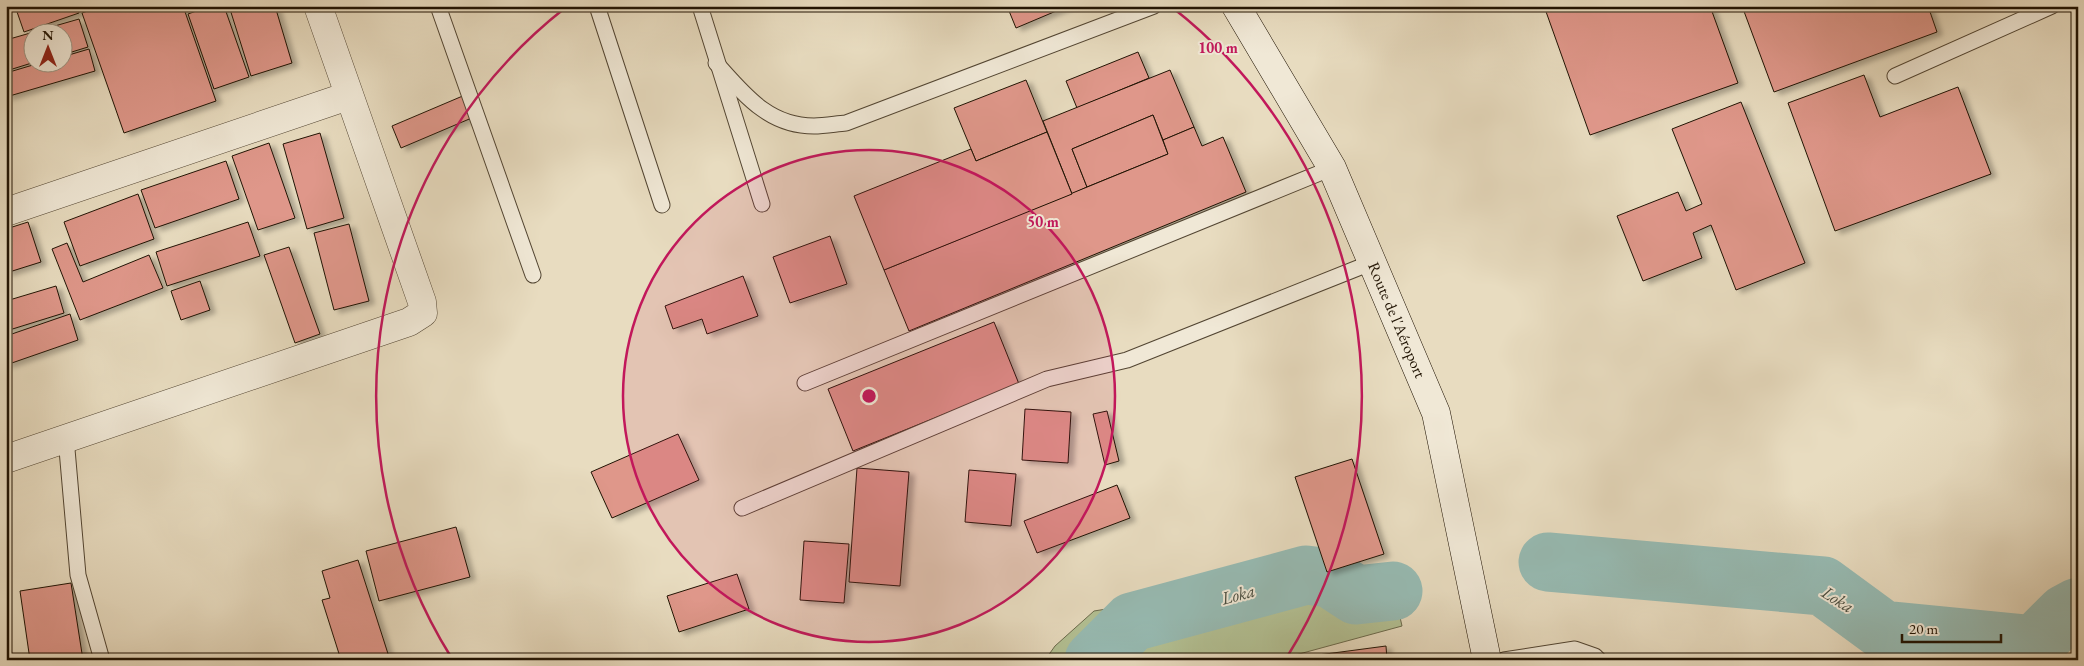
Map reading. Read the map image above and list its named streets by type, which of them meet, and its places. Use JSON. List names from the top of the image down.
{
  "streets": {
    "street": ["Route de l'Aéroport"]
  },
  "water": ["Loka"],
  "scale_bar": "20 m",
  "north": "top",
  "rings": ["100 m", "50 m"]
}
